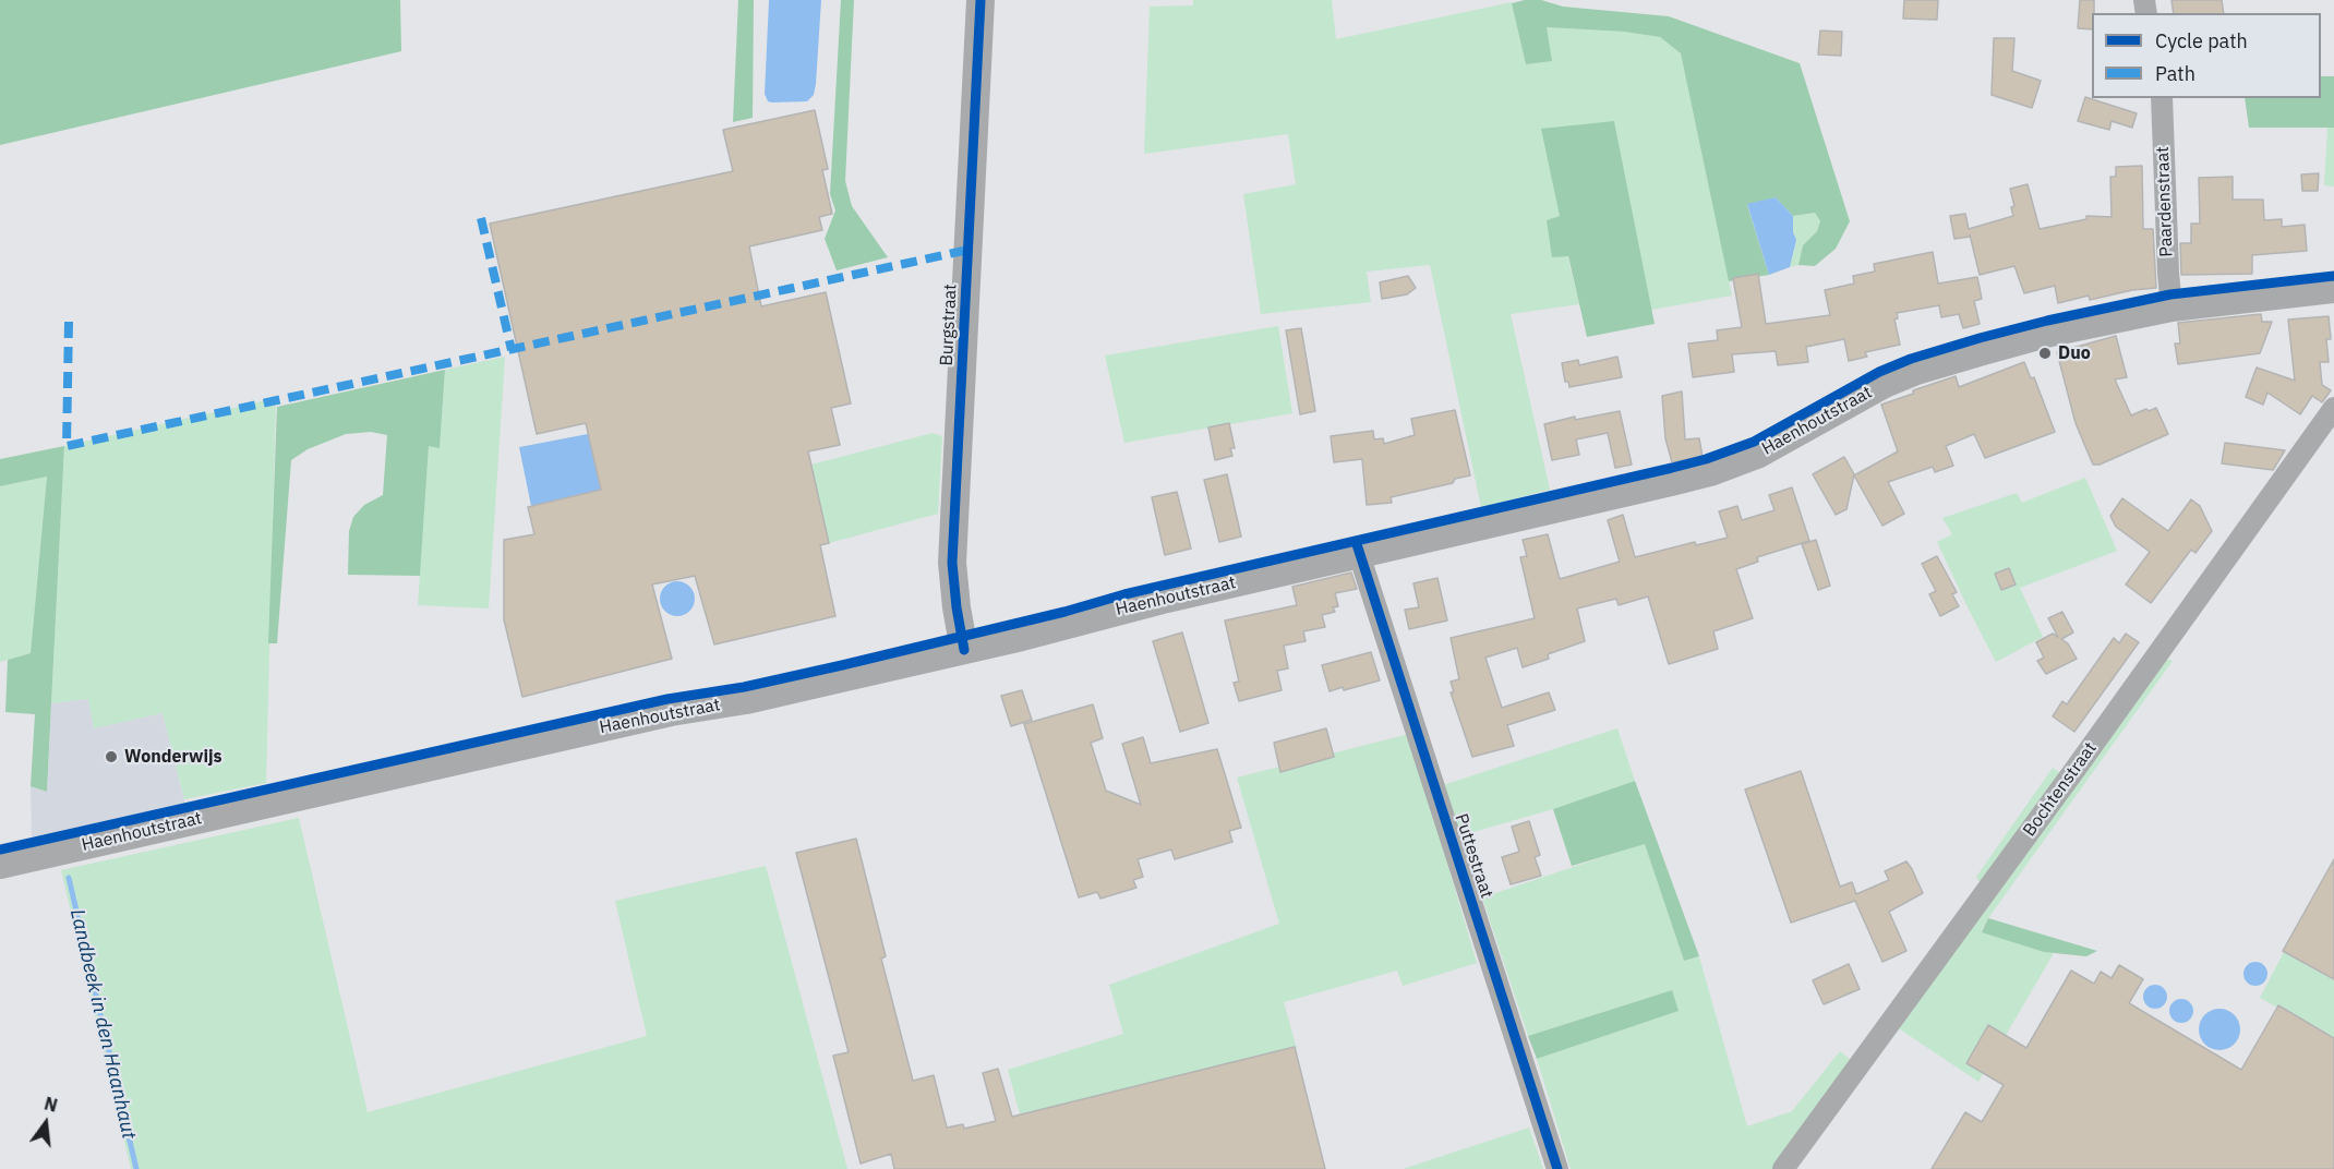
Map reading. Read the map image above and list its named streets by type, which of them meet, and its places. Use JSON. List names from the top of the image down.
{
  "streets": {
    "street": [
      "Paardenstraat",
      "Burgstraat",
      "Haenhoutstraat",
      "Bochtenstraat",
      "Puttestraat"
    ]
  },
  "crossings": [
    ["Paardenstraat", "Haenhoutstraat"],
    ["Burgstraat", "Haenhoutstraat"],
    ["Haenhoutstraat", "Puttestraat"]
  ],
  "water": ["Landbeek in den Haanhaut"],
  "places": ["Duo", "Wonderwijs"],
  "legend": ["Cycle path", "Path"],
  "north": "top"
}
